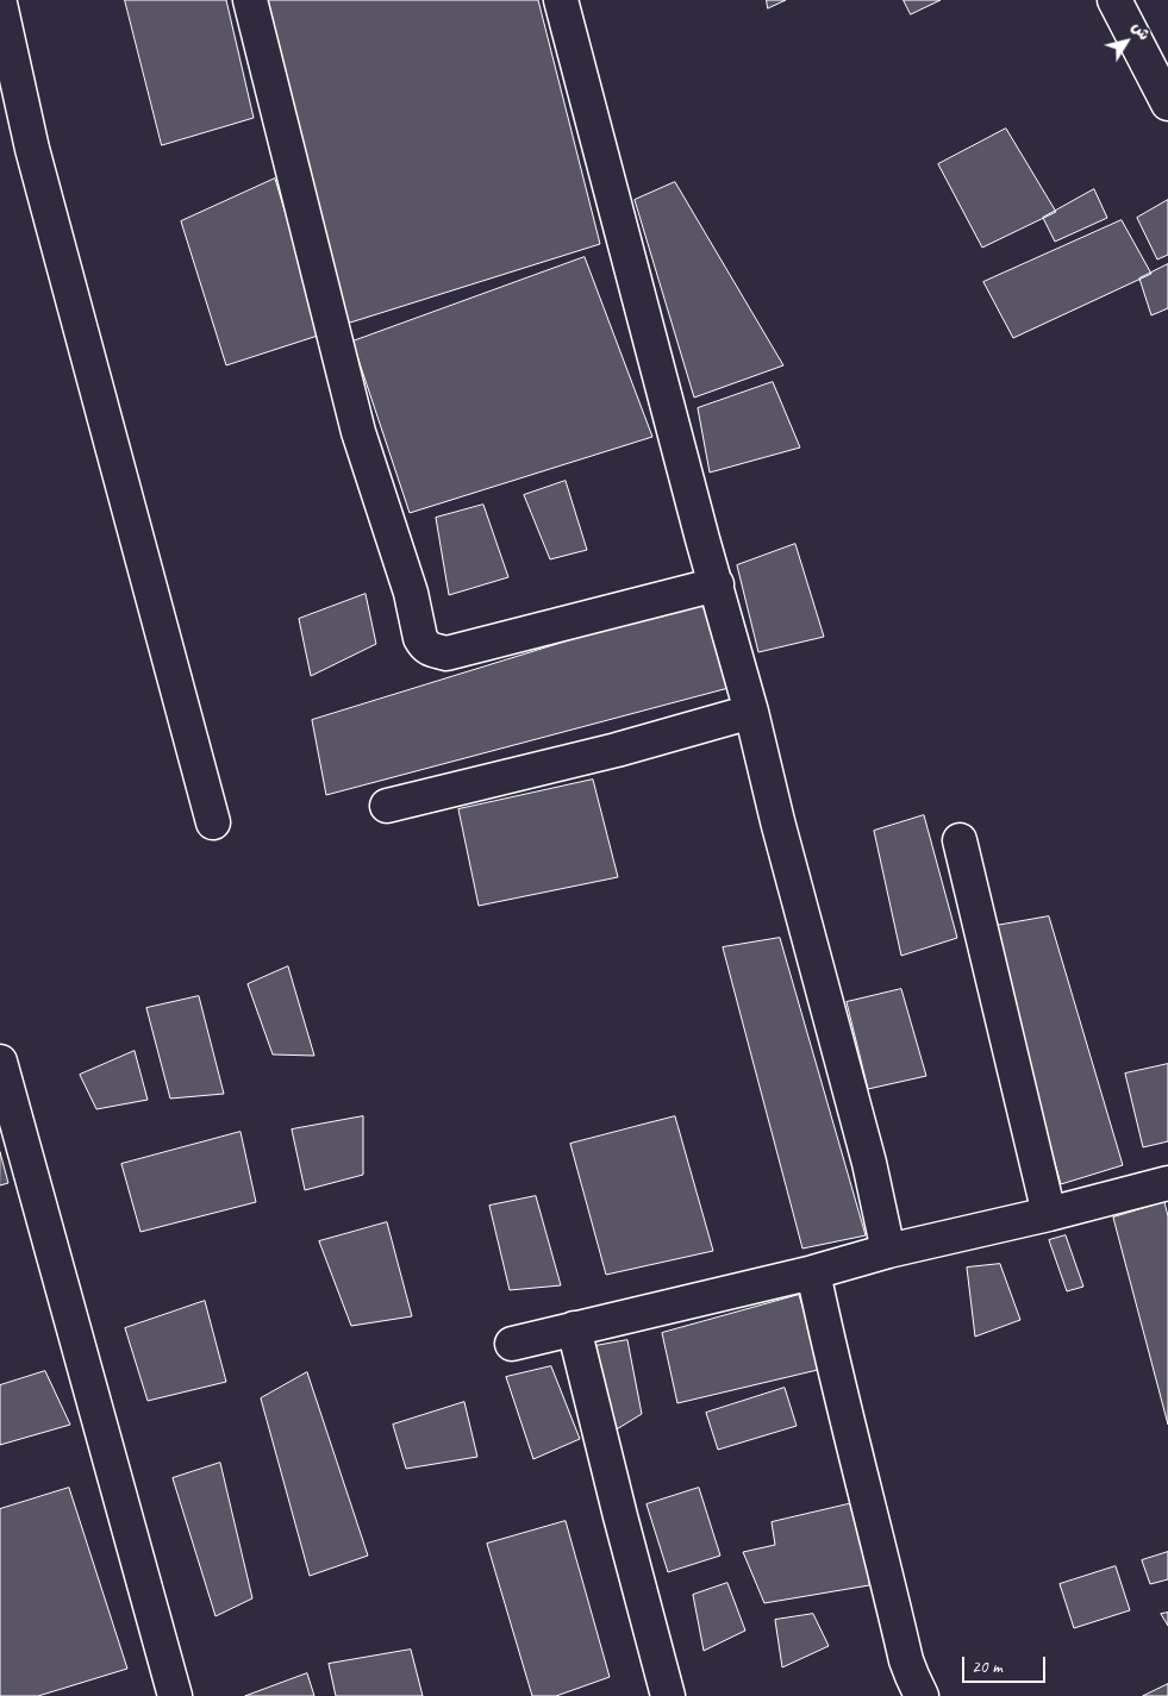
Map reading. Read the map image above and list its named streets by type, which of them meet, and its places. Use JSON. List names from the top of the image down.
{
  "scale_bar": "20 m",
  "north": "top right"
}
